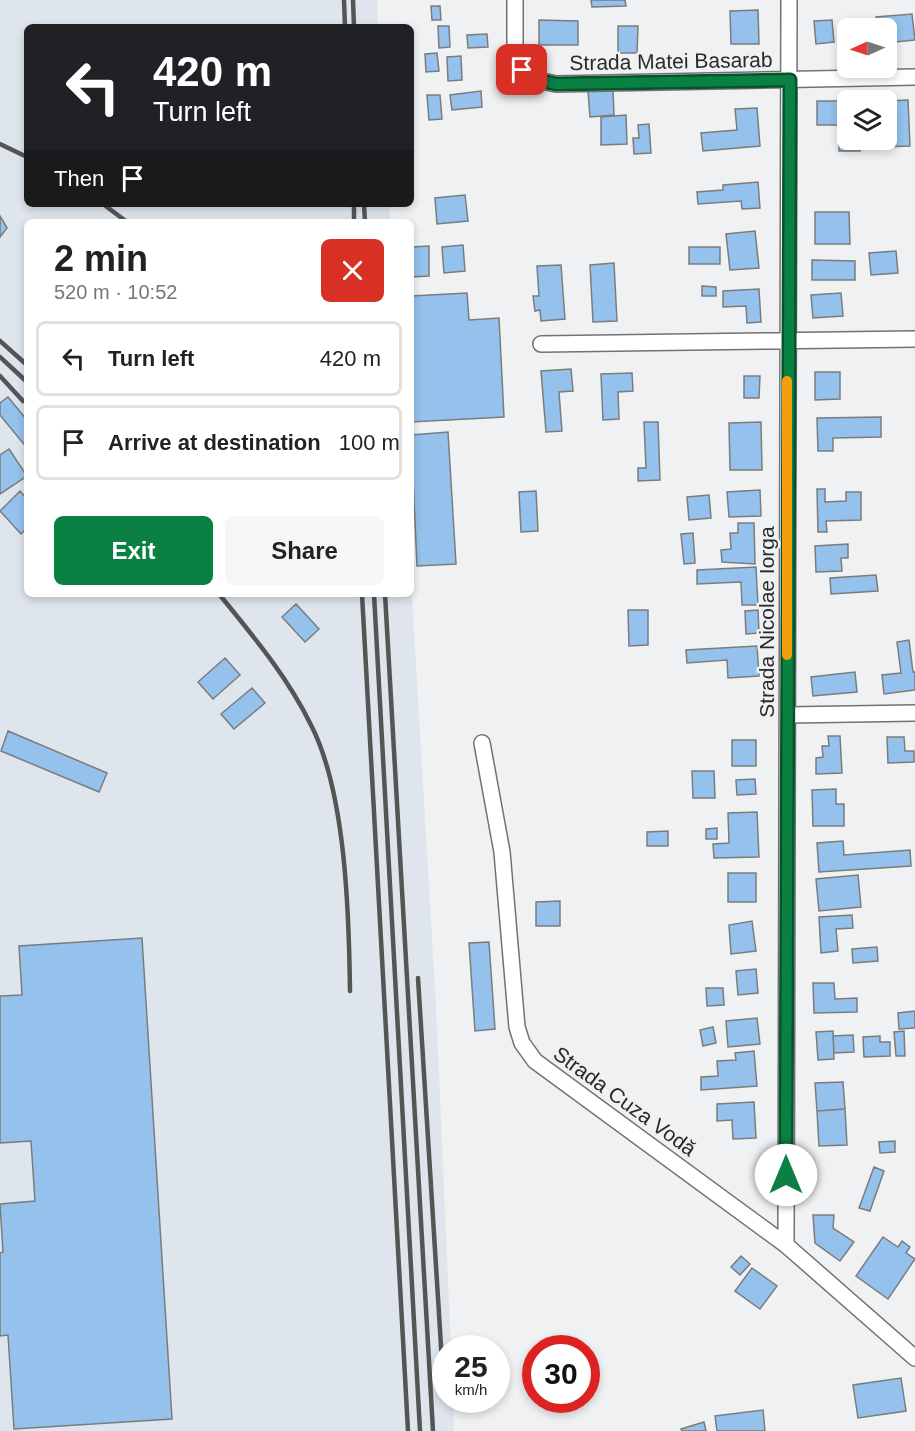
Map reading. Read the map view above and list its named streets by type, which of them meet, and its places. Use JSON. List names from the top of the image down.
{
  "streets": {
    "street": ["Strada Matei Basarab", "Strada Nicolae Iorga", "Strada Cuza Vodă"]
  },
  "crossings": [
    ["Strada Matei Basarab", "Strada Nicolae Iorga"],
    ["Strada Nicolae Iorga", "Strada Cuza Vodă"]
  ],
  "north": "left",
  "page": {
    "turn": ["420 m", "Turn left"],
    "then": "Then",
    "heading": ["2 min", "520 m · 10:52"],
    "list": [
      {
        "name": "Turn left",
        "value": "420 m"
      },
      {
        "name": "Arrive at destination",
        "value": "100 m"
      }
    ],
    "buttons": ["Exit", "Share"],
    "speed": "25 km/h",
    "limit": "30"
  }
}
